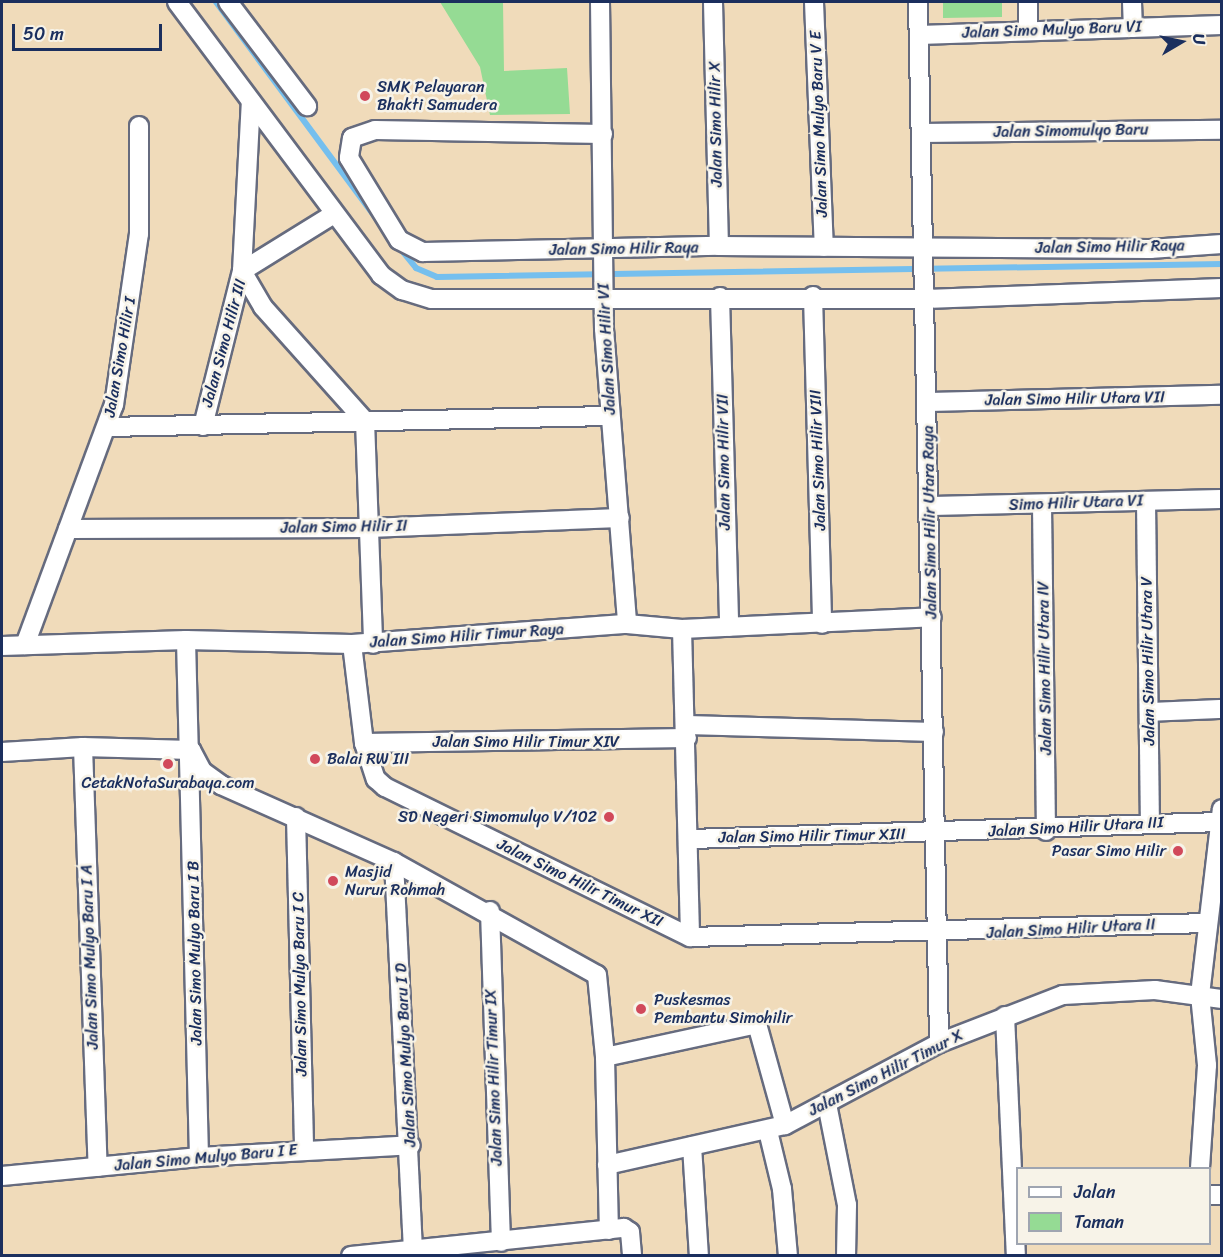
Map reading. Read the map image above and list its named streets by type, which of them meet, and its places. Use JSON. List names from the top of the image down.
{
  "streets": {
    "street": [
      "Jalan Simo Mulyo Baru VI",
      "Jalan Simo Hilir X",
      "Jalan Simo Mulyo Baru V E",
      "Jalan Simomulyo Baru",
      "Jalan Simo Hilir Raya",
      "Jalan Simo Hilir III",
      "Jalan Simo Hilir VI",
      "Jalan Simo Hilir I",
      "Jalan Simo Hilir Utara VII",
      "Jalan Simo Hilir VIII",
      "Jalan Simo Hilir VII",
      "Simo Hilir Utara VI",
      "Jalan Simo Hilir Utara Raya",
      "Jalan Simo Hilir II",
      "Jalan Simo Hilir Timur Raya",
      "Jalan Simo Hilir Utara V",
      "Jalan Simo Hilir Utara IV",
      "Jalan Simo Hilir Timur XIV",
      "Jalan Simo Hilir Utara III",
      "Jalan Simo Hilir Timur XIII",
      "Jalan Simo Hilir Timur XII",
      "Jalan Simo Hilir Utara II",
      "Jalan Simo Mulyo Baru I B",
      "Jalan Simo Mulyo Baru I A",
      "Jalan Simo Mulyo Baru I C",
      "Jalan Simo Mulyo Baru I D",
      "Jalan Simo Hilir Timur X",
      "Jalan Simo Hilir Timur IX",
      "Jalan Simo Mulyo Baru I E"
    ]
  },
  "crossings": [
    ["Jalan Simo Mulyo Baru VI", "Jalan Simo Hilir Utara Raya"],
    ["Jalan Simo Hilir X", "Jalan Simo Hilir Raya"],
    ["Jalan Simo Mulyo Baru V E", "Jalan Simo Hilir Raya"],
    ["Jalan Simomulyo Baru", "Jalan Simo Hilir Utara Raya"],
    ["Jalan Simo Hilir Raya", "Jalan Simo Hilir VI"],
    ["Jalan Simo Hilir Raya", "Jalan Simo Hilir Utara Raya"],
    ["Jalan Simo Hilir III", "Jalan Simo Hilir VI"],
    ["Jalan Simo Hilir III", "Jalan Simo Hilir I"],
    ["Jalan Simo Hilir VI", "Jalan Simo Hilir II"],
    ["Jalan Simo Hilir VI", "Jalan Simo Hilir Timur Raya"],
    ["Jalan Simo Hilir I", "Jalan Simo Hilir II"],
    ["Jalan Simo Hilir I", "Jalan Simo Hilir Timur Raya"],
    ["Jalan Simo Hilir Utara VII", "Jalan Simo Hilir Utara Raya"],
    ["Jalan Simo Hilir VIII", "Jalan Simo Hilir Timur Raya"],
    ["Jalan Simo Hilir VII", "Jalan Simo Hilir Timur Raya"],
    ["Simo Hilir Utara VI", "Jalan Simo Hilir Utara Raya"],
    ["Simo Hilir Utara VI", "Jalan Simo Hilir Utara V"],
    ["Simo Hilir Utara VI", "Jalan Simo Hilir Utara IV"],
    ["Jalan Simo Hilir Utara Raya", "Jalan Simo Hilir Timur Raya"],
    ["Jalan Simo Hilir Utara Raya", "Jalan Simo Hilir Timur XIV"],
    ["Jalan Simo Hilir Utara Raya", "Jalan Simo Hilir Utara III"],
    ["Jalan Simo Hilir Utara Raya", "Jalan Simo Hilir Timur XIII"],
    ["Jalan Simo Hilir Utara Raya", "Jalan Simo Hilir Timur XII"],
    ["Jalan Simo Hilir Utara Raya", "Jalan Simo Hilir Utara II"],
    ["Jalan Simo Hilir Utara Raya", "Jalan Simo Hilir Timur X"],
    ["Jalan Simo Hilir Timur Raya", "Jalan Simo Hilir Timur XII"],
    ["Jalan Simo Hilir Timur Raya", "Jalan Simo Mulyo Baru I B"],
    ["Jalan Simo Hilir Utara V", "Jalan Simo Hilir Utara III"],
    ["Jalan Simo Hilir Utara IV", "Jalan Simo Hilir Utara III"],
    ["Jalan Simo Hilir Timur XIV", "Jalan Simo Hilir Timur XII"],
    ["Jalan Simo Hilir Utara III", "Jalan Simo Hilir Timur XIII"],
    ["Jalan Simo Hilir Timur XII", "Jalan Simo Hilir Utara II"],
    ["Jalan Simo Mulyo Baru I B", "Jalan Simo Mulyo Baru I E"],
    ["Jalan Simo Mulyo Baru I A", "Jalan Simo Mulyo Baru I E"],
    ["Jalan Simo Mulyo Baru I C", "Jalan Simo Mulyo Baru I E"],
    ["Jalan Simo Mulyo Baru I D", "Jalan Simo Mulyo Baru I E"]
  ],
  "places": [
    "SMK Pelayaran Bhakti Samudera",
    "Balai RW III",
    "CetakNotaSurabaya.com",
    "SD Negeri Simomulyo V/102",
    "Pasar Simo Hilir",
    "Masjid Nurur Rohmah",
    "Puskesmas Pembantu Simohilir"
  ],
  "legend": ["Jalan", "Taman"],
  "scale_bar": "50 m",
  "north": "right"
}
